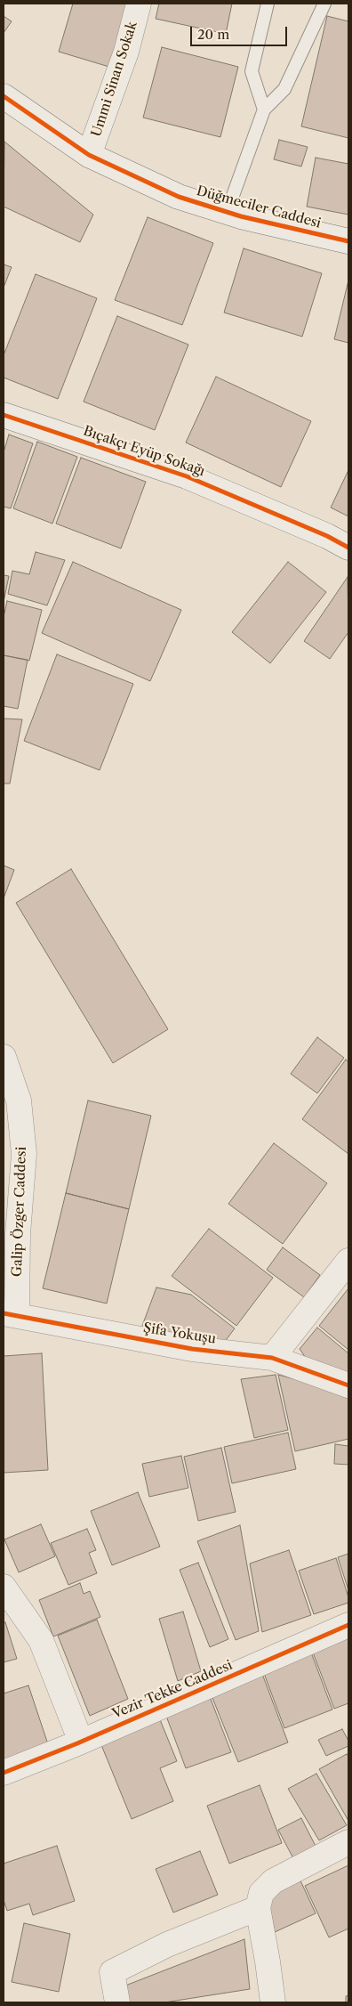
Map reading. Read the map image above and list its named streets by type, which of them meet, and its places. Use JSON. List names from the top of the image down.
{
  "streets": {
    "street": [
      "Ummi Sinan Sokak",
      "Düğmeciler Caddesi",
      "Bıçakçı Eyüp Sokağı",
      "Galip Özger Caddesi",
      "Şifa Yokuşu",
      "Vezir Tekke Caddesi"
    ]
  },
  "crossings": [
    ["Ummi Sinan Sokak", "Düğmeciler Caddesi"],
    ["Galip Özger Caddesi", "Şifa Yokuşu"]
  ],
  "scale_bar": "20 m"
}
